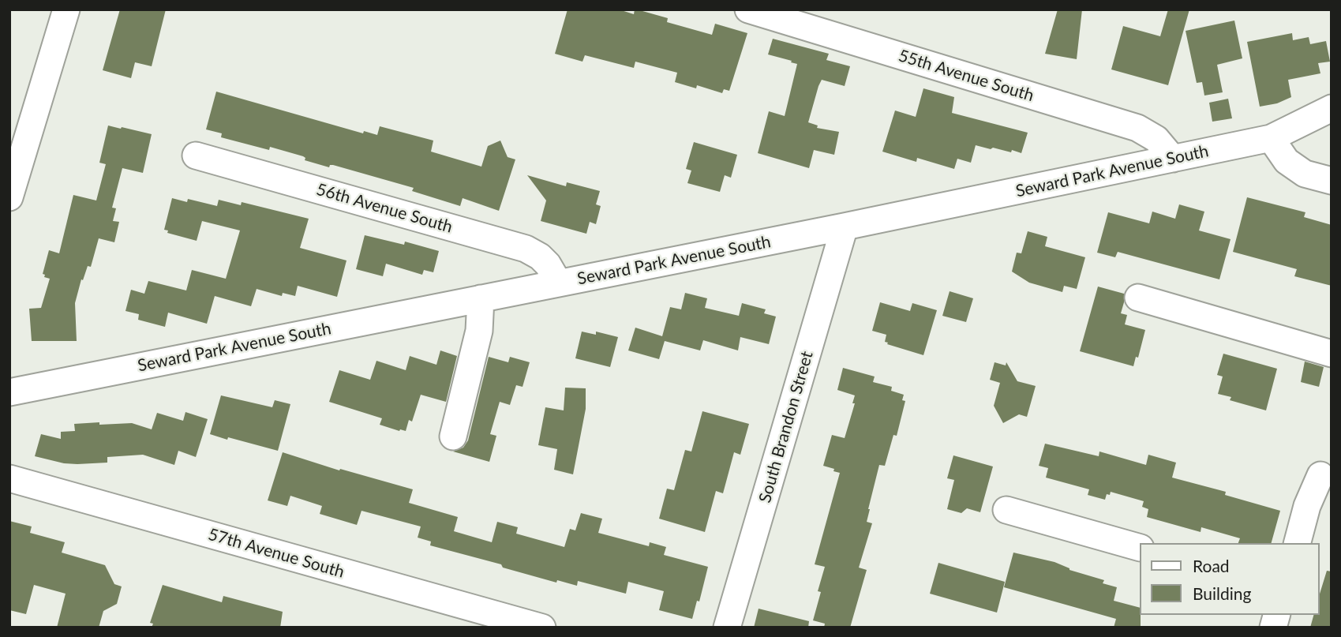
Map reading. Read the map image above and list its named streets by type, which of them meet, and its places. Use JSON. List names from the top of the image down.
{
  "streets": {
    "street": [
      "55th Avenue South",
      "Seward Park Avenue South",
      "56th Avenue South",
      "South Brandon Street",
      "57th Avenue South"
    ]
  },
  "crossings": [
    ["55th Avenue South", "Seward Park Avenue South"],
    ["Seward Park Avenue South", "56th Avenue South"],
    ["Seward Park Avenue South", "South Brandon Street"]
  ],
  "legend": ["Road", "Building"]
}
